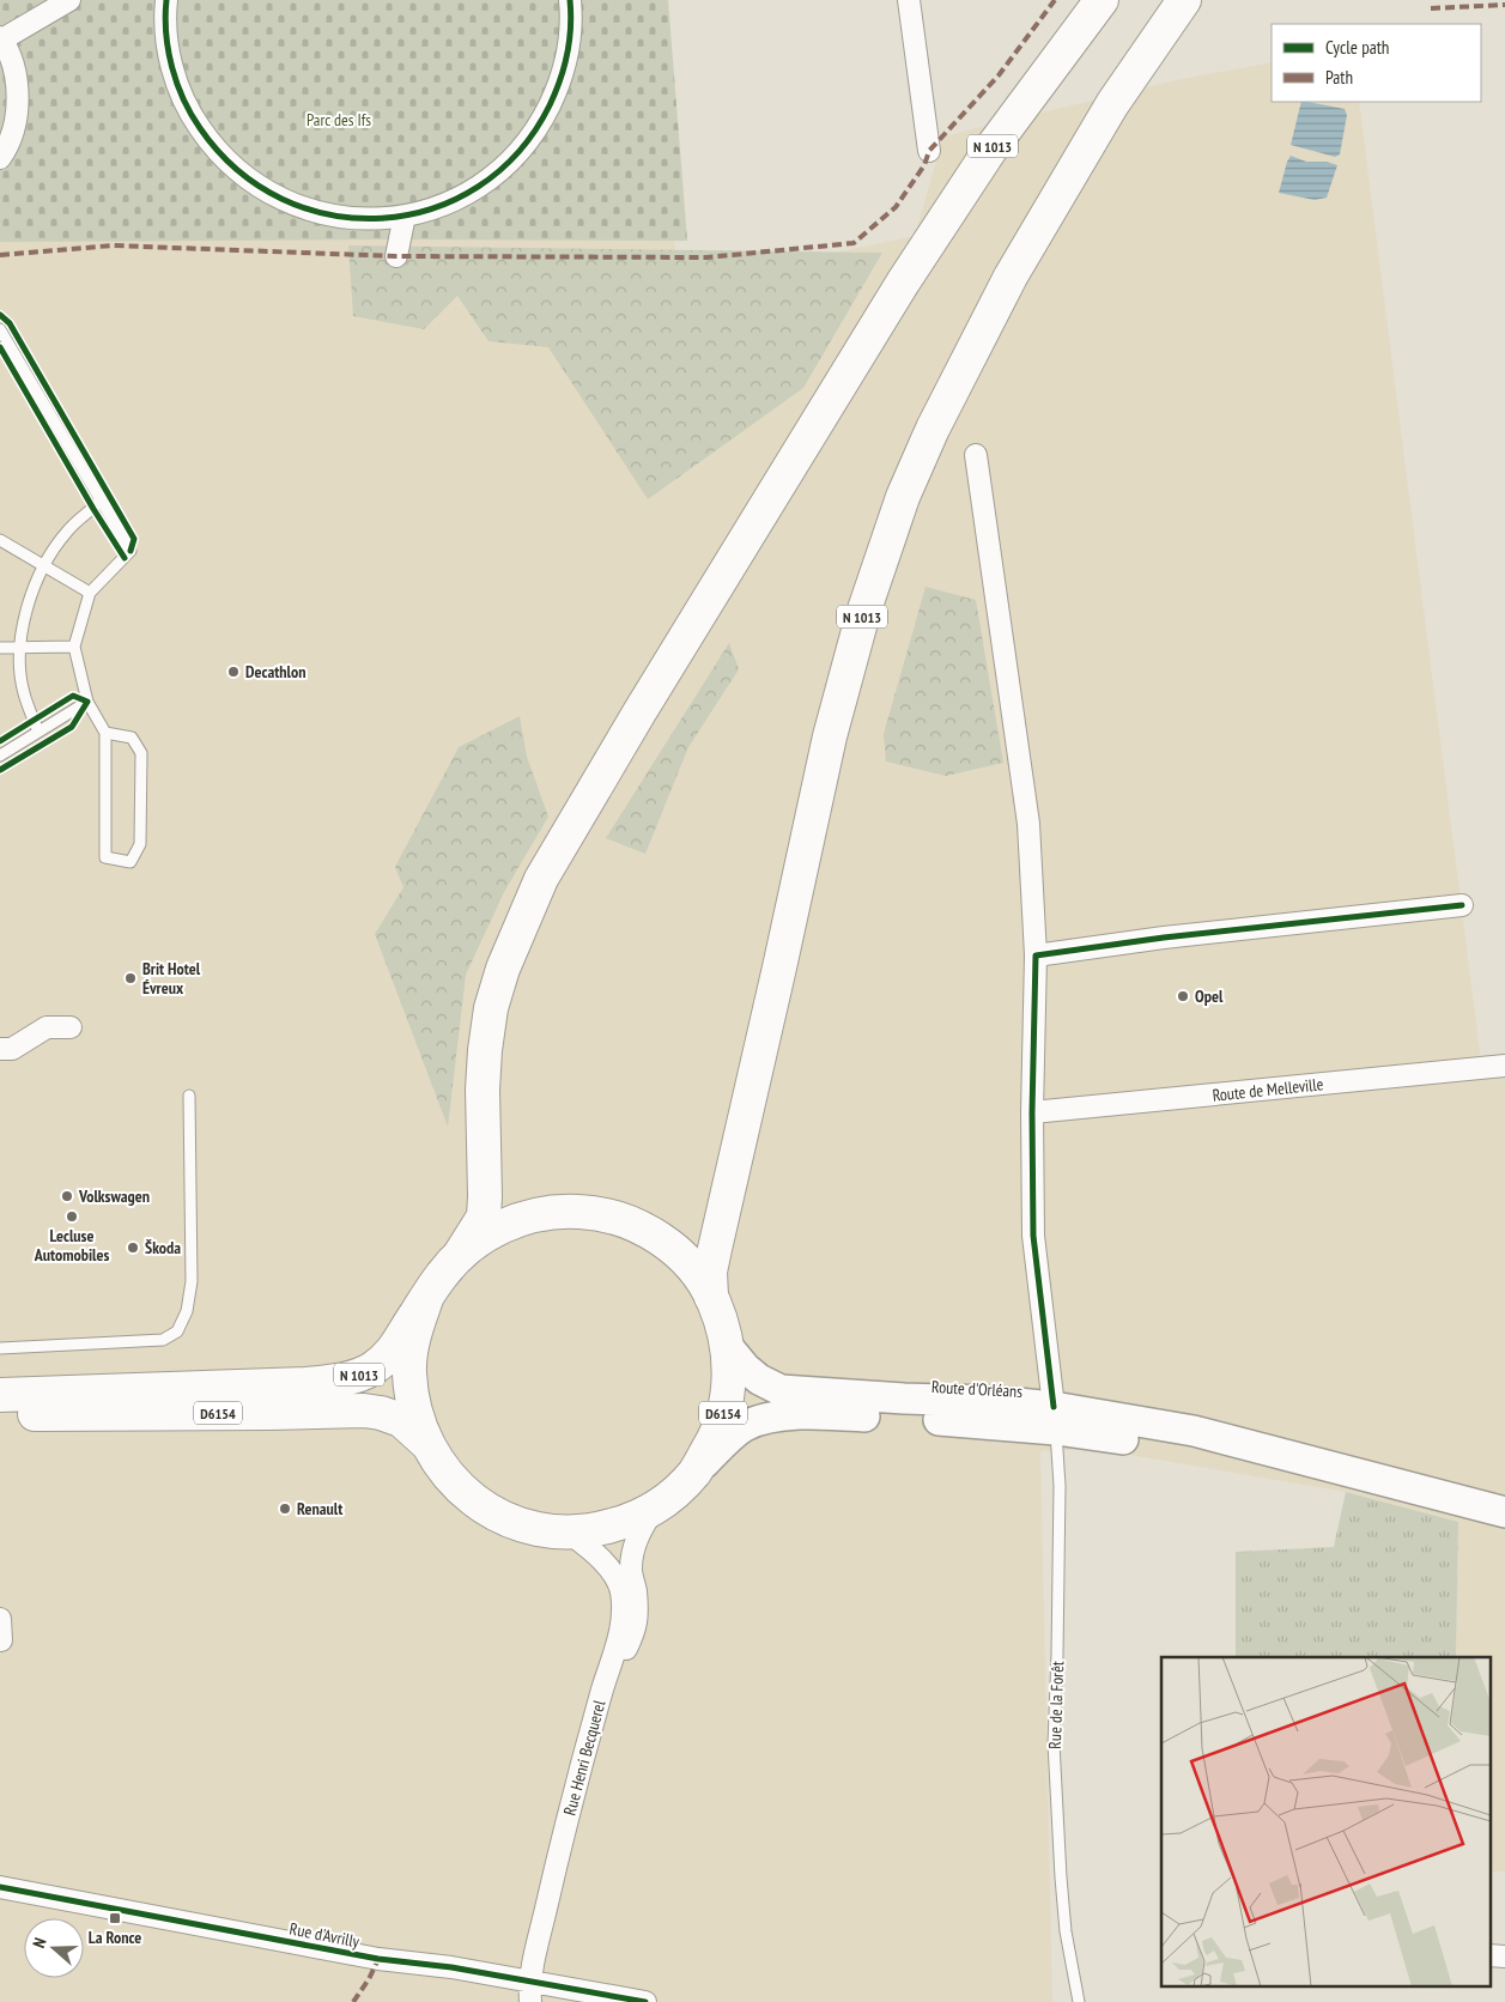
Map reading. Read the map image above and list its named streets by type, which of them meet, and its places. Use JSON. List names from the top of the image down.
{
  "streets": {
    "main road": ["N 1013", "Route d'Orléans", "D6154"],
    "street": ["Route de Melleville", "Rue Henri Becquerel", "Rue d'Avrilly"],
    "lane": ["Rue de la Forêt"]
  },
  "crossings": [
    ["N 1013", "D6154"],
    ["Route d'Orléans", "D6154"],
    ["Route d'Orléans", "Rue de la Forêt"],
    ["D6154", "Rue Henri Becquerel"],
    ["Rue Henri Becquerel", "Rue d'Avrilly"]
  ],
  "parks": ["Parc des Ifs"],
  "places": {
    "other": [
      "Decathlon",
      "Brit Hotel Évreux",
      "Opel",
      "Volkswagen",
      "Lecluse Automobiles",
      "Škoda",
      "Renault"
    ],
    "transit": ["La Ronce"]
  },
  "legend": ["Cycle path", "Path"],
  "north": "left"
}
